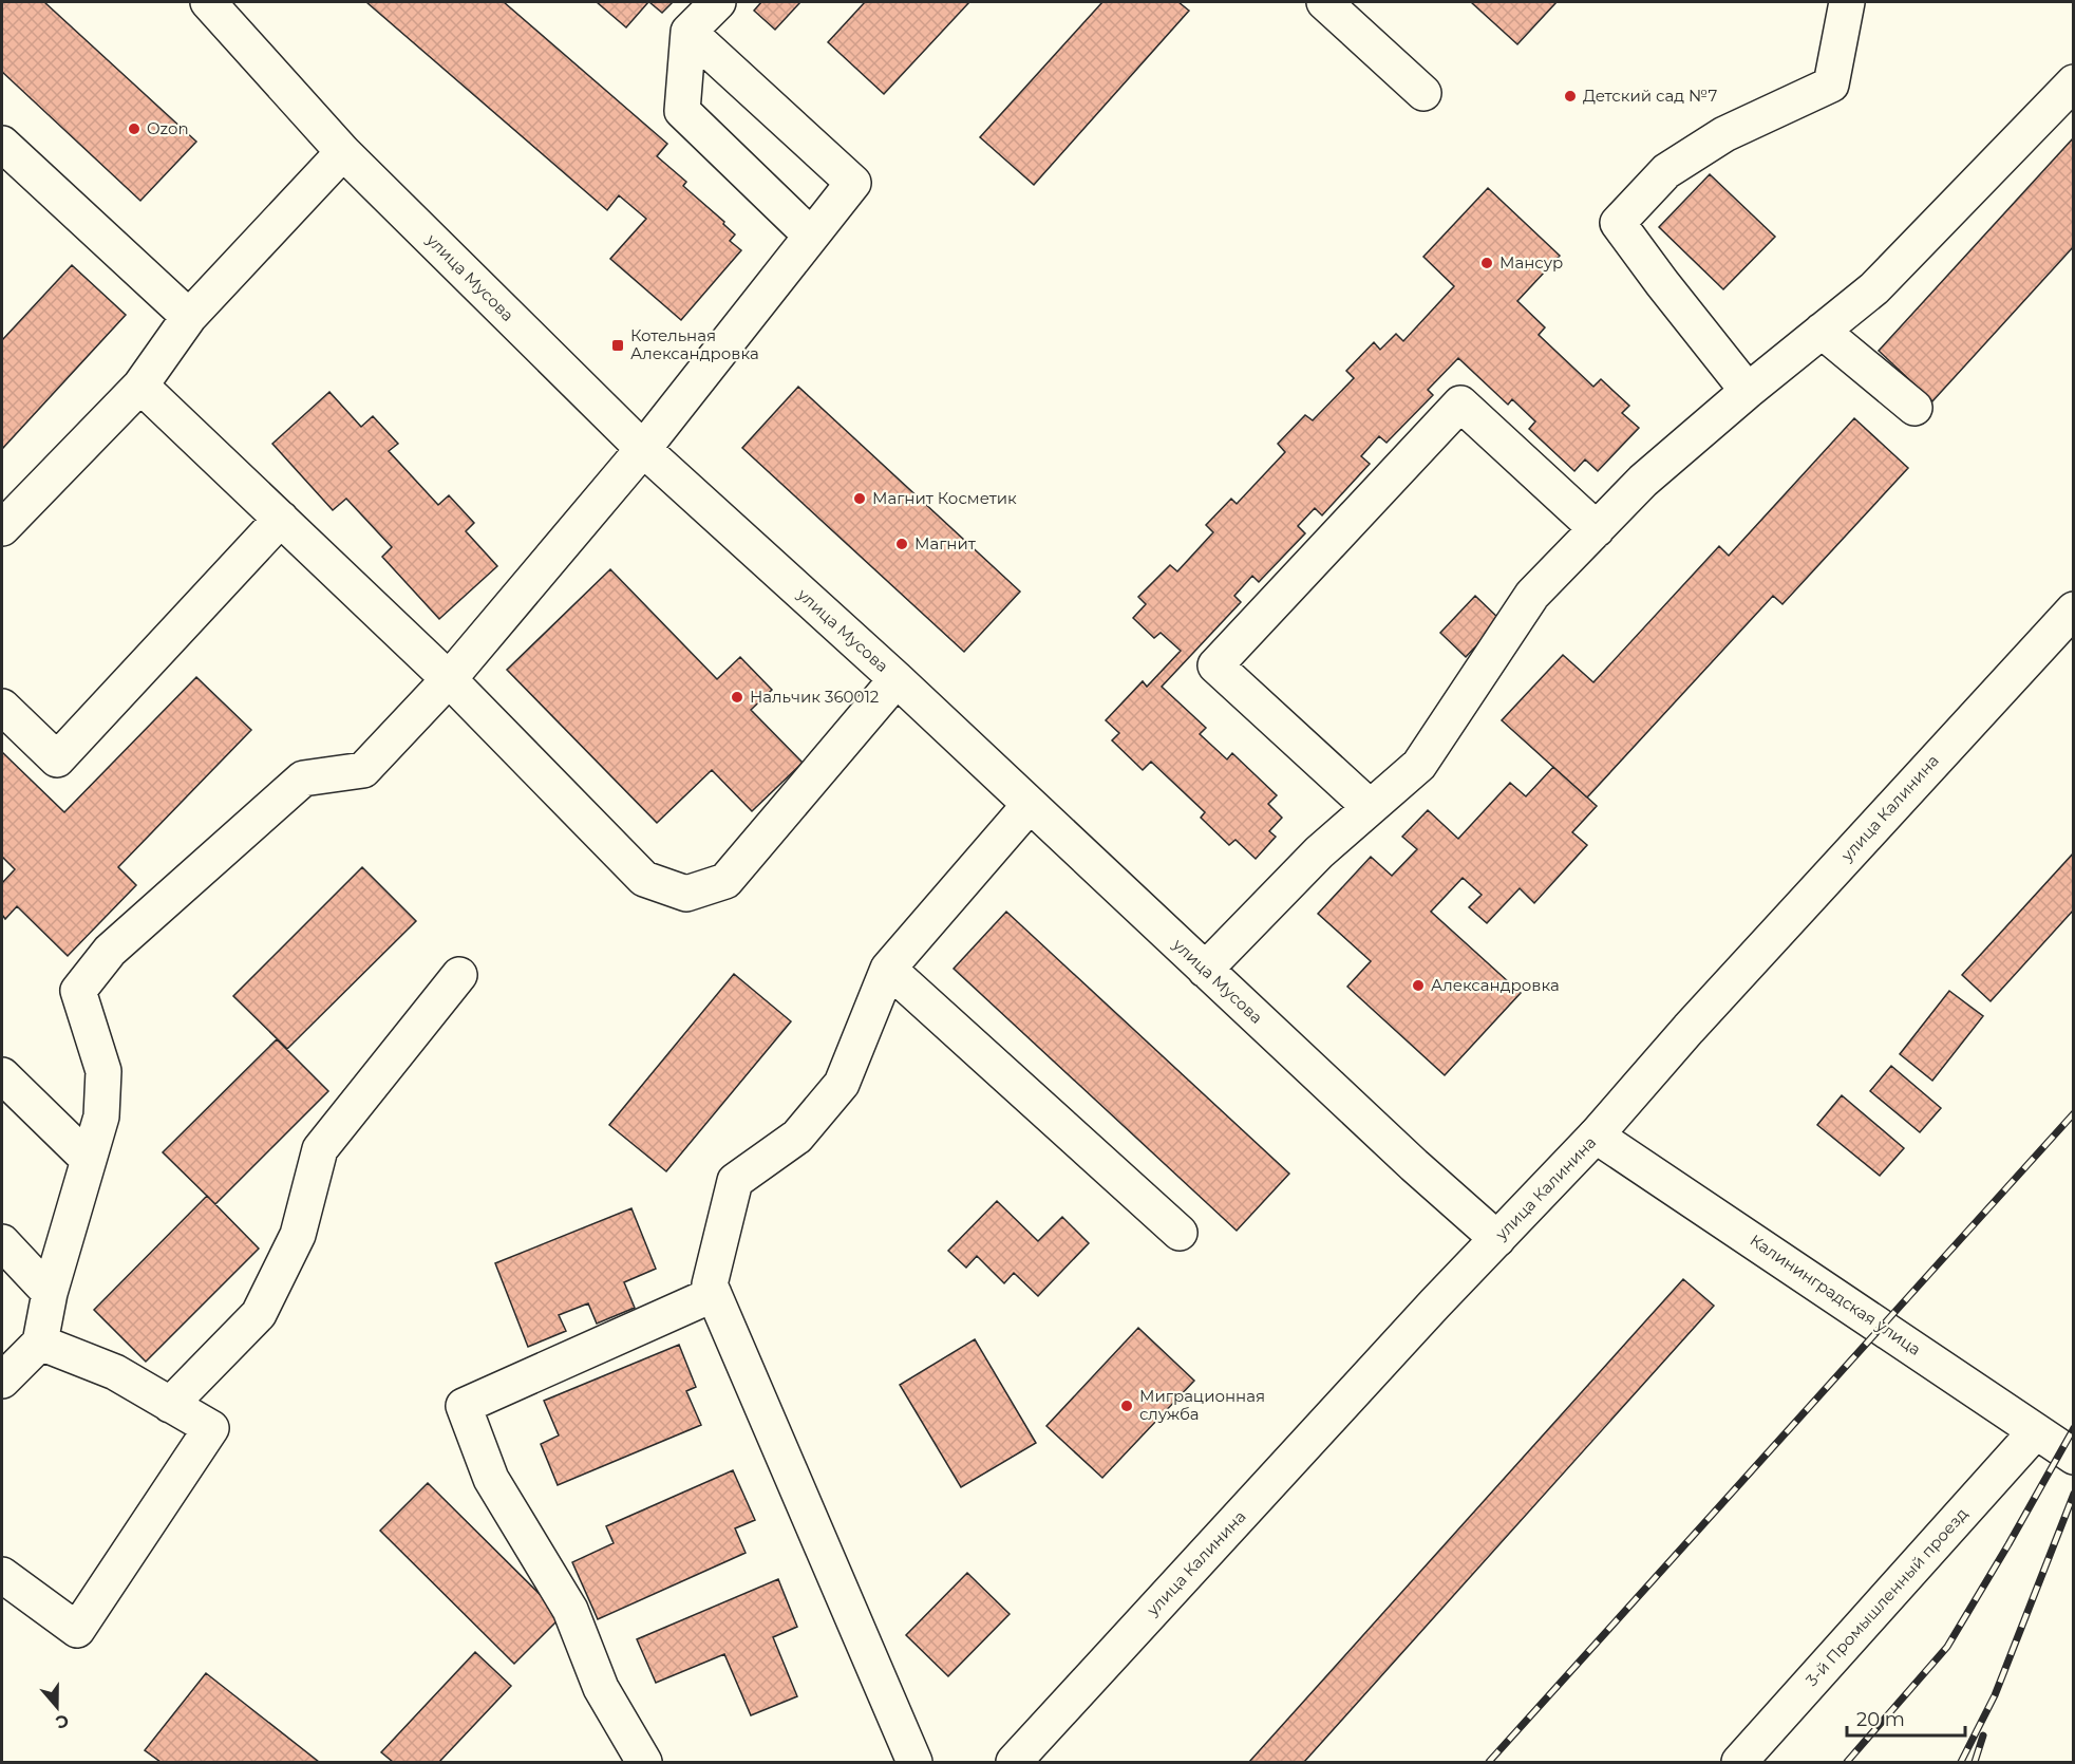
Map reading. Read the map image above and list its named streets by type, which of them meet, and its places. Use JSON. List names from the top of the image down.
{
  "streets": {
    "street": [
      "улица Мусова",
      "улица Калинина",
      "Калининградская улица",
      "3-й Промышленный проезд"
    ]
  },
  "crossings": [
    ["улица Мусова", "улица Калинина"],
    ["улица Калинина", "Калининградская улица"],
    ["Калининградская улица", "3-й Промышленный проезд"]
  ],
  "places": {
    "other": [
      "Детский сад №7",
      "Ozon",
      "Мансур",
      "Магнит Косметик",
      "Магнит",
      "Нальчик 360012",
      "Александровка",
      "Миграционная служба"
    ],
    "transit": ["Котельная Александровка"]
  },
  "scale_bar": "20 m",
  "north": "bottom"
}
